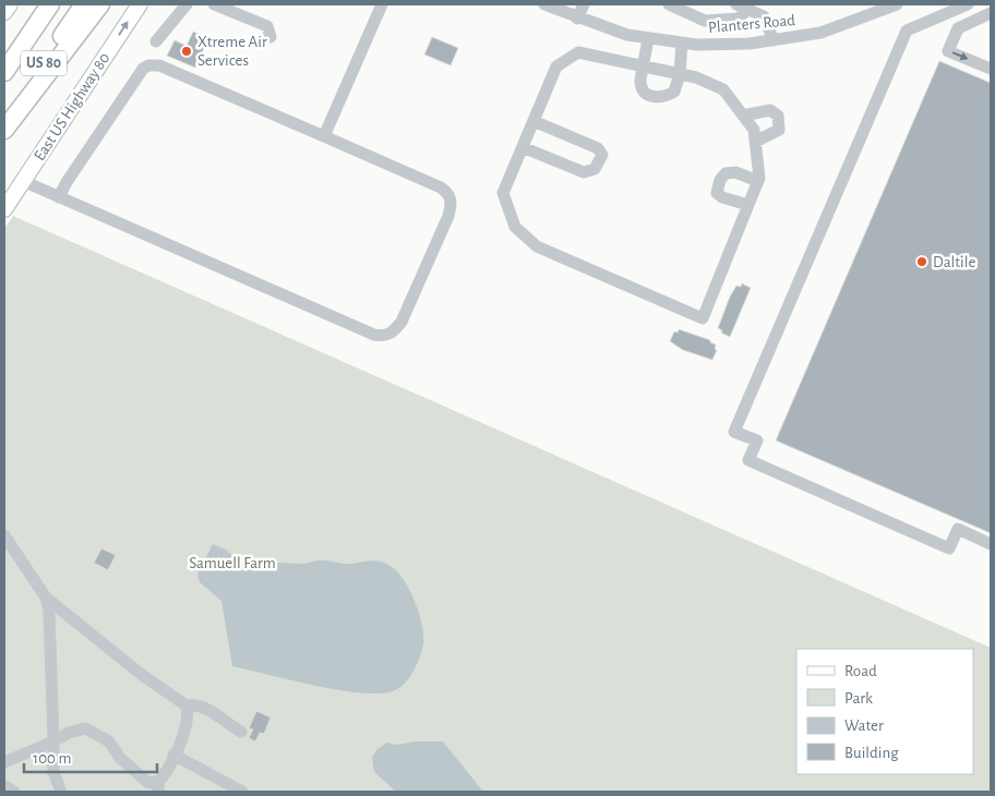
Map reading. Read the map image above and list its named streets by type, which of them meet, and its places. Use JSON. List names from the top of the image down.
{
  "streets": {
    "highway": ["US 80"],
    "main road": ["East US Highway 80"],
    "street": ["Planters Road"]
  },
  "one_way": ["East US Highway 80"],
  "parks": ["Samuell Farm"],
  "places": ["Xtreme Air Services", "Daltile"],
  "legend": [
    "Road",
    "Park",
    "Water",
    "Building"
  ],
  "scale_bar": "100 m"
}
